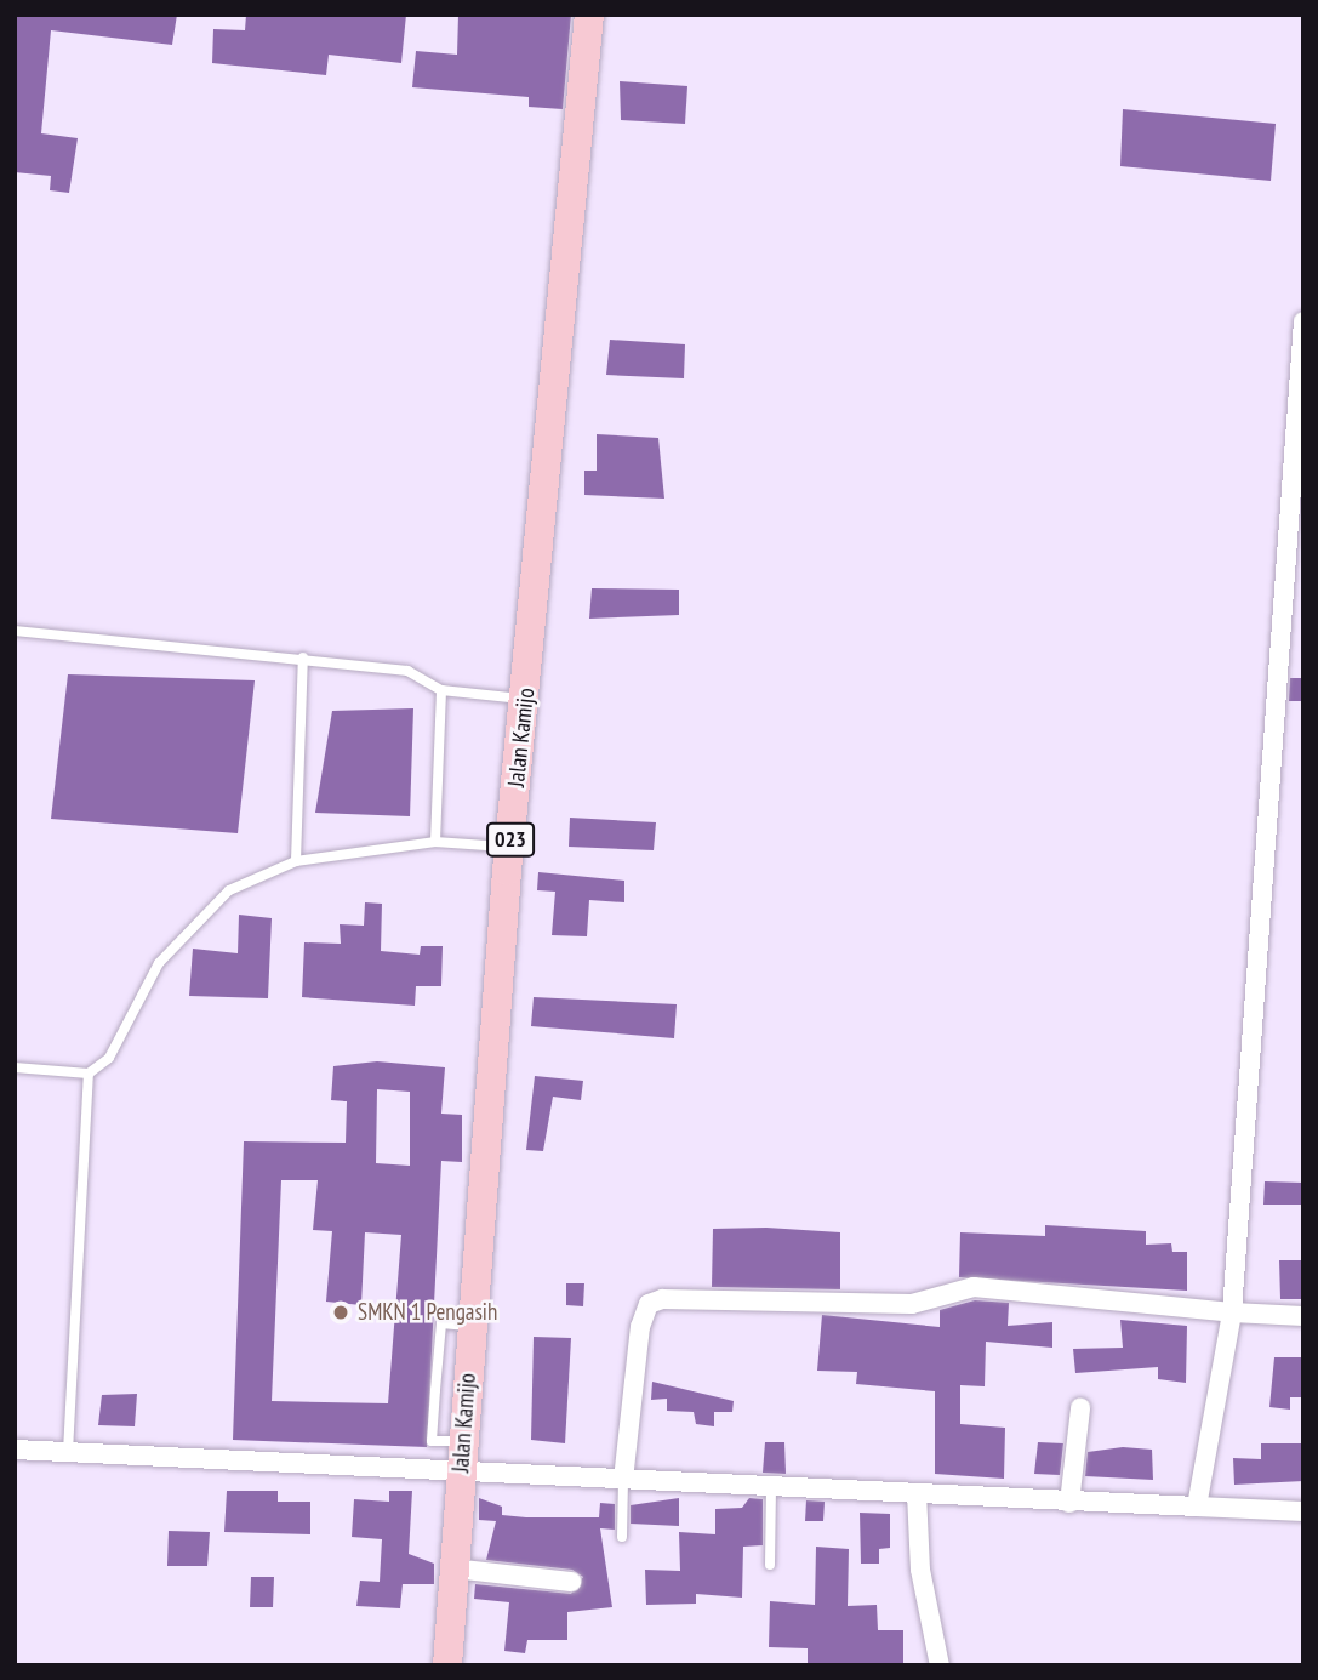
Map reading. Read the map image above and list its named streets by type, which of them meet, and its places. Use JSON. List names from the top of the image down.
{
  "streets": {
    "main road": ["Jalan Kamijo", "023"]
  },
  "places": ["SMKN 1 Pengasih"]
}
